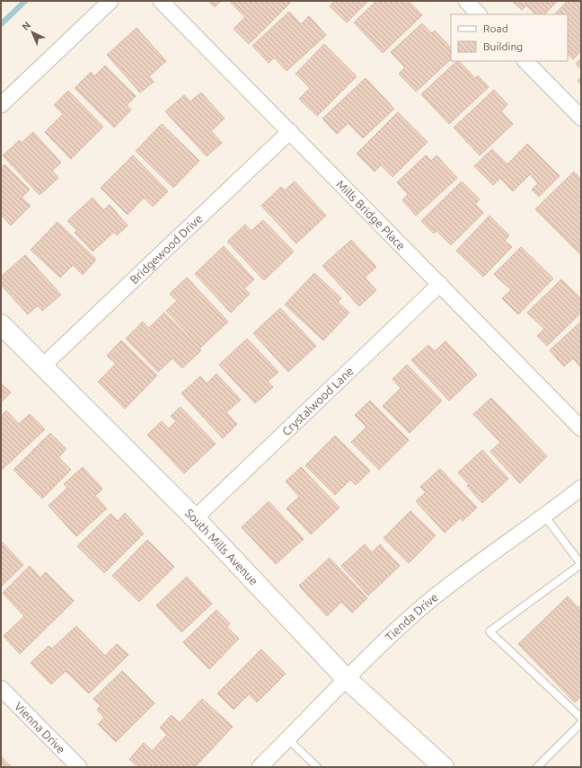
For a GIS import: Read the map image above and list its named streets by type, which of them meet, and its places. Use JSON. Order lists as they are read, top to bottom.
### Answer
{
  "streets": {
    "street": [
      "Mills Bridge Place",
      "Bridgewood Drive",
      "Crystalwood Lane",
      "South Mills Avenue",
      "Tienda Drive",
      "Vienna Drive"
    ]
  },
  "crossings": [
    ["Mills Bridge Place", "Bridgewood Drive"],
    ["Mills Bridge Place", "Crystalwood Lane"],
    ["Bridgewood Drive", "South Mills Avenue"],
    ["Crystalwood Lane", "South Mills Avenue"],
    ["South Mills Avenue", "Tienda Drive"]
  ],
  "legend": ["Road", "Building"],
  "north": "top left"
}
